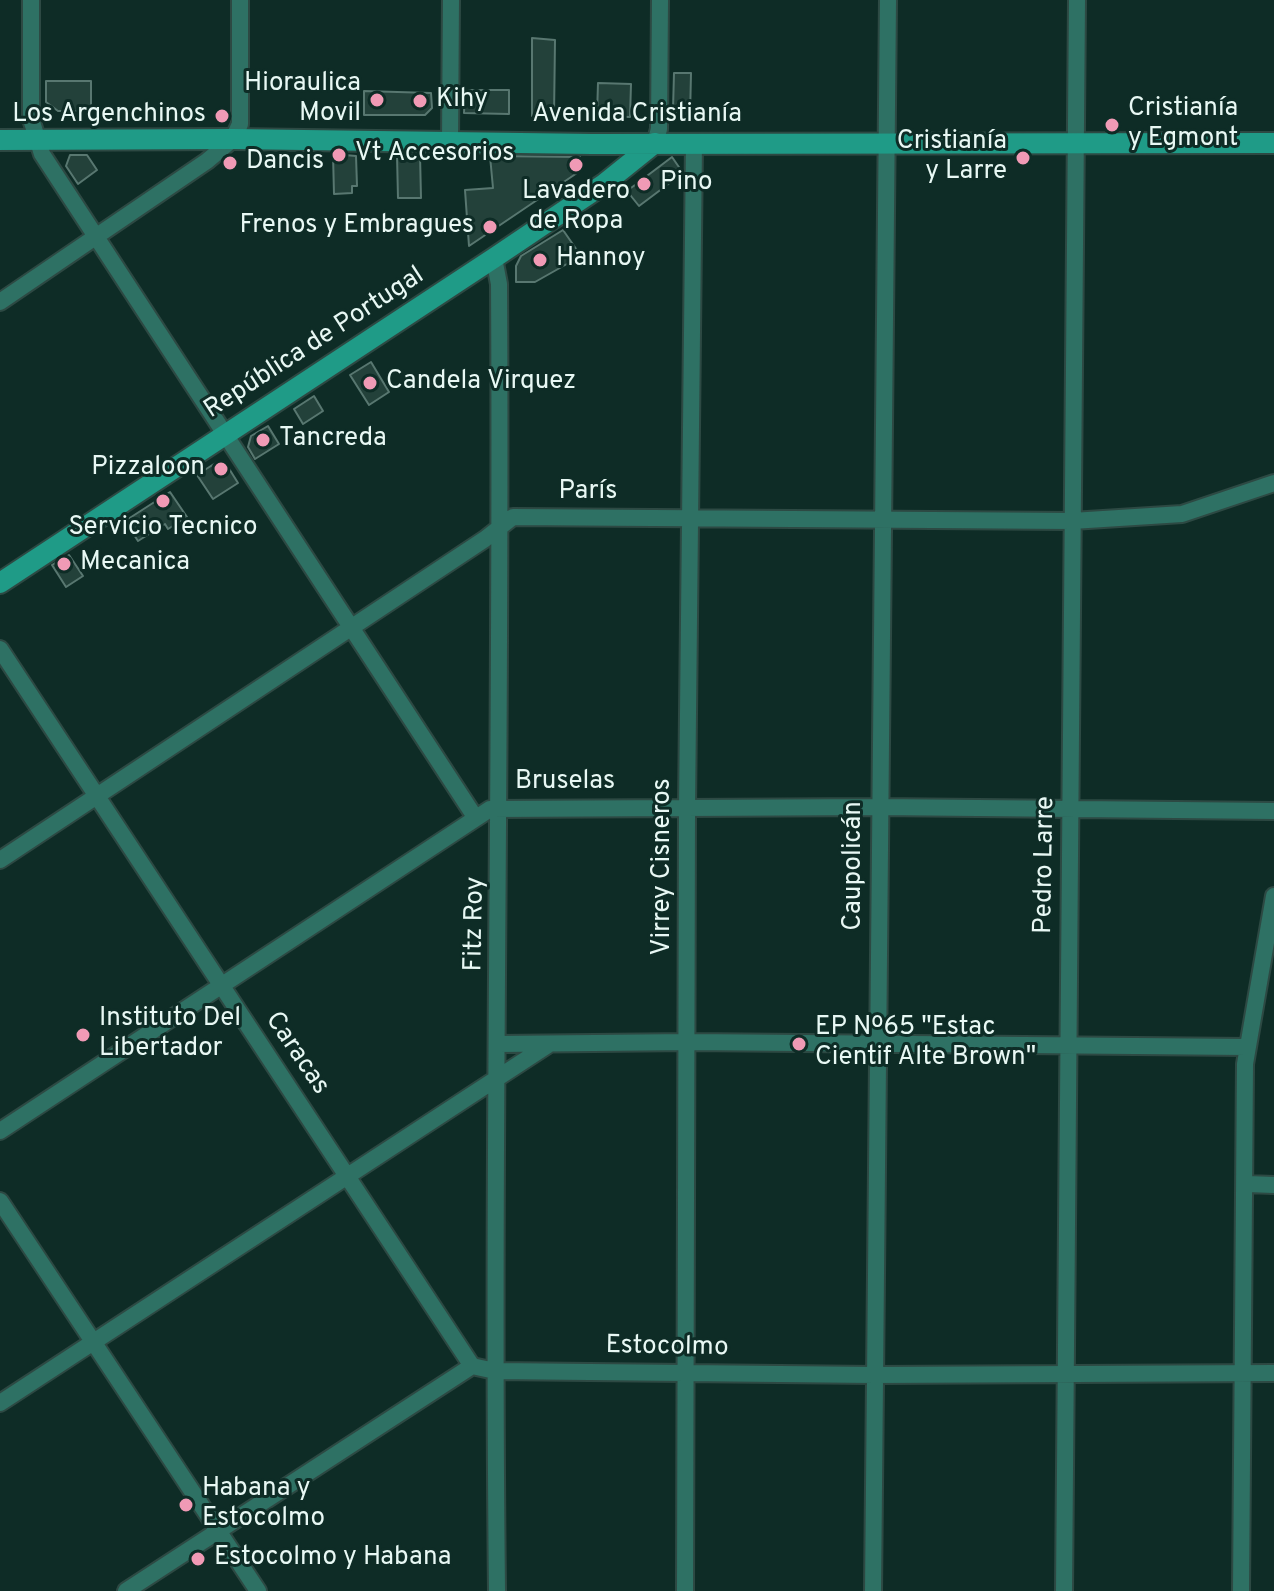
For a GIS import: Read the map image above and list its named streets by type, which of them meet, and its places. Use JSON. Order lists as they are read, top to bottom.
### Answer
{
  "streets": {
    "main road": ["Avenida Cristianía", "República de Portugal"],
    "street": [
      "París",
      "Bruselas",
      "Pedro Larre",
      "Caupolicán",
      "Virrey Cisneros",
      "Fitz Roy",
      "Caracas",
      "Estocolmo"
    ]
  },
  "crossings": [
    ["Avenida Cristianía", "República de Portugal"],
    ["Avenida Cristianía", "Pedro Larre"],
    ["Avenida Cristianía", "Caupolicán"],
    ["Avenida Cristianía", "Virrey Cisneros"],
    ["República de Portugal", "Fitz Roy"],
    ["París", "Pedro Larre"],
    ["París", "Caupolicán"],
    ["París", "Virrey Cisneros"],
    ["París", "Fitz Roy"],
    ["París", "Caracas"],
    ["Bruselas", "Pedro Larre"],
    ["Bruselas", "Caupolicán"],
    ["Bruselas", "Virrey Cisneros"],
    ["Bruselas", "Fitz Roy"],
    ["Bruselas", "Caracas"],
    ["Pedro Larre", "Estocolmo"],
    ["Caupolicán", "Estocolmo"],
    ["Virrey Cisneros", "Estocolmo"],
    ["Fitz Roy", "Estocolmo"],
    ["Caracas", "Estocolmo"]
  ],
  "places": [
    "Hioraulica Movil",
    "Kihy",
    "Los Argenchinos",
    "Cristianía y Egmont",
    "Vt Accesorios",
    "Cristianía y Larre",
    "Dancis",
    "Lavadero de Ropa",
    "Pino",
    "Frenos y Embragues",
    "Hannoy",
    "Candela Virquez",
    "Tancreda",
    "Pizzaloon",
    "Servicio Tecnico",
    "Mecanica",
    "Instituto Del Libertador",
    "EP Nº65 \"Estac Cientif Alte Brown\"",
    "Habana y Estocolmo",
    "Estocolmo y Habana"
  ]
}
